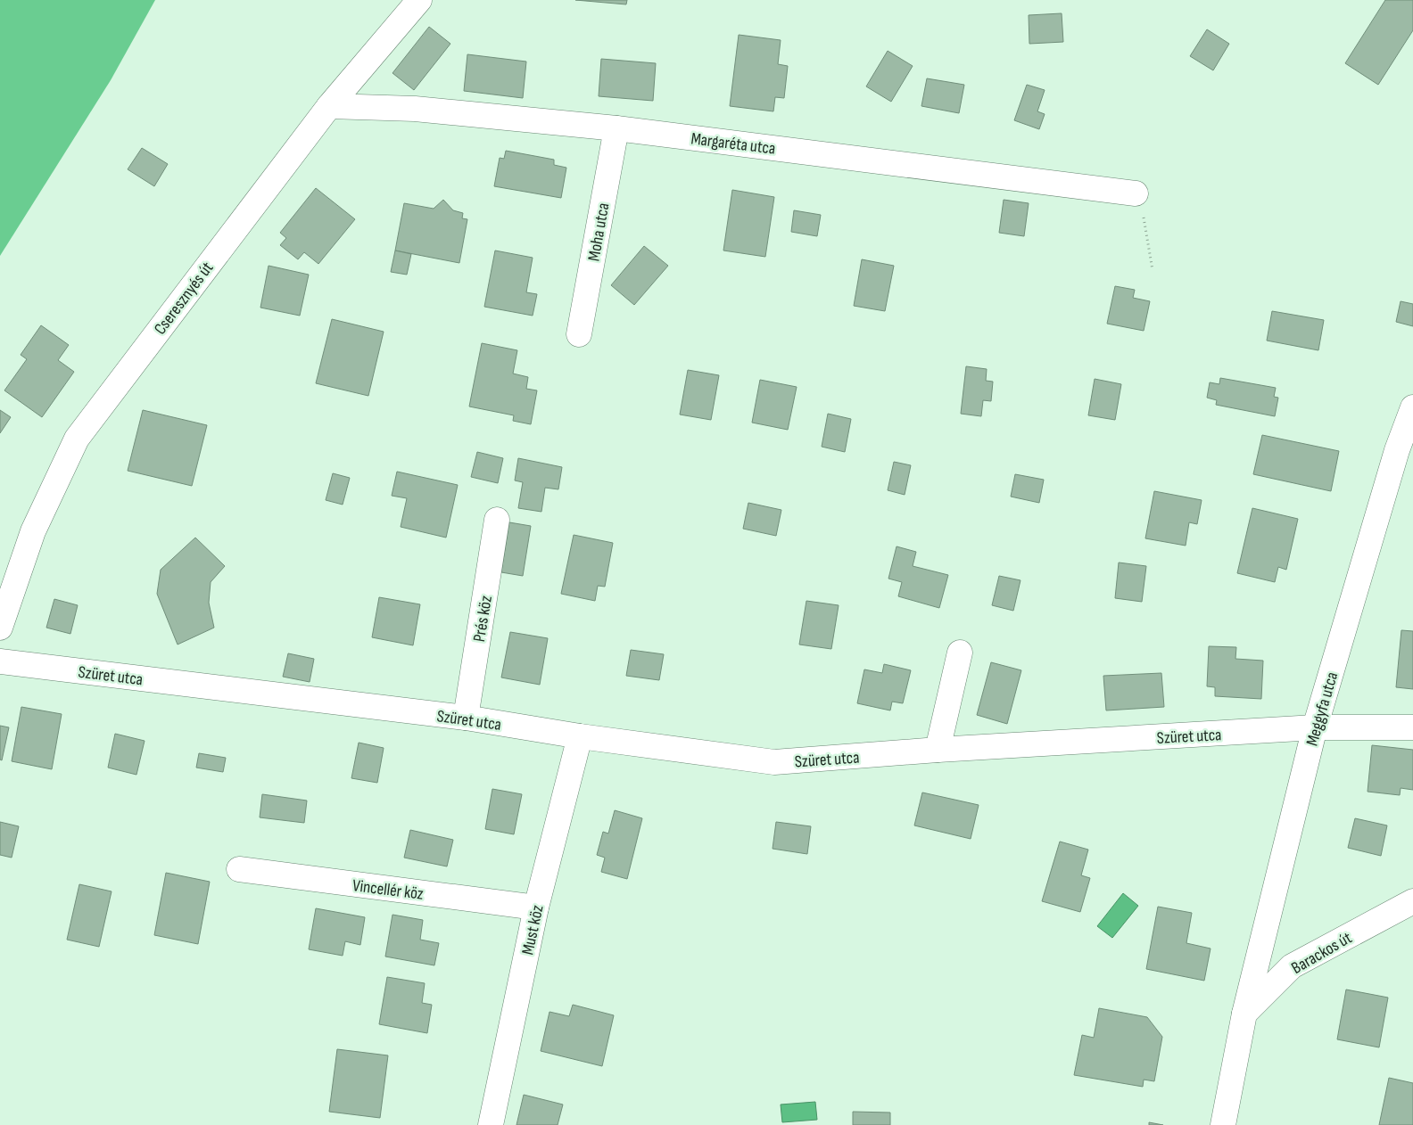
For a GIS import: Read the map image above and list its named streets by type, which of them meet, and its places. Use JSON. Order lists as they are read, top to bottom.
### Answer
{
  "streets": {
    "street": [
      "Margaréta utca",
      "Moha utca",
      "Cseresznyés út",
      "Prés köz",
      "Szüret utca",
      "Meggyfa utca",
      "Vincellér köz",
      "Must köz",
      "Barackos út"
    ]
  },
  "crossings": [
    ["Margaréta utca", "Moha utca"],
    ["Margaréta utca", "Cseresznyés út"],
    ["Prés köz", "Szüret utca"],
    ["Szüret utca", "Meggyfa utca"],
    ["Szüret utca", "Must köz"],
    ["Meggyfa utca", "Barackos út"],
    ["Vincellér köz", "Must köz"]
  ]
}
